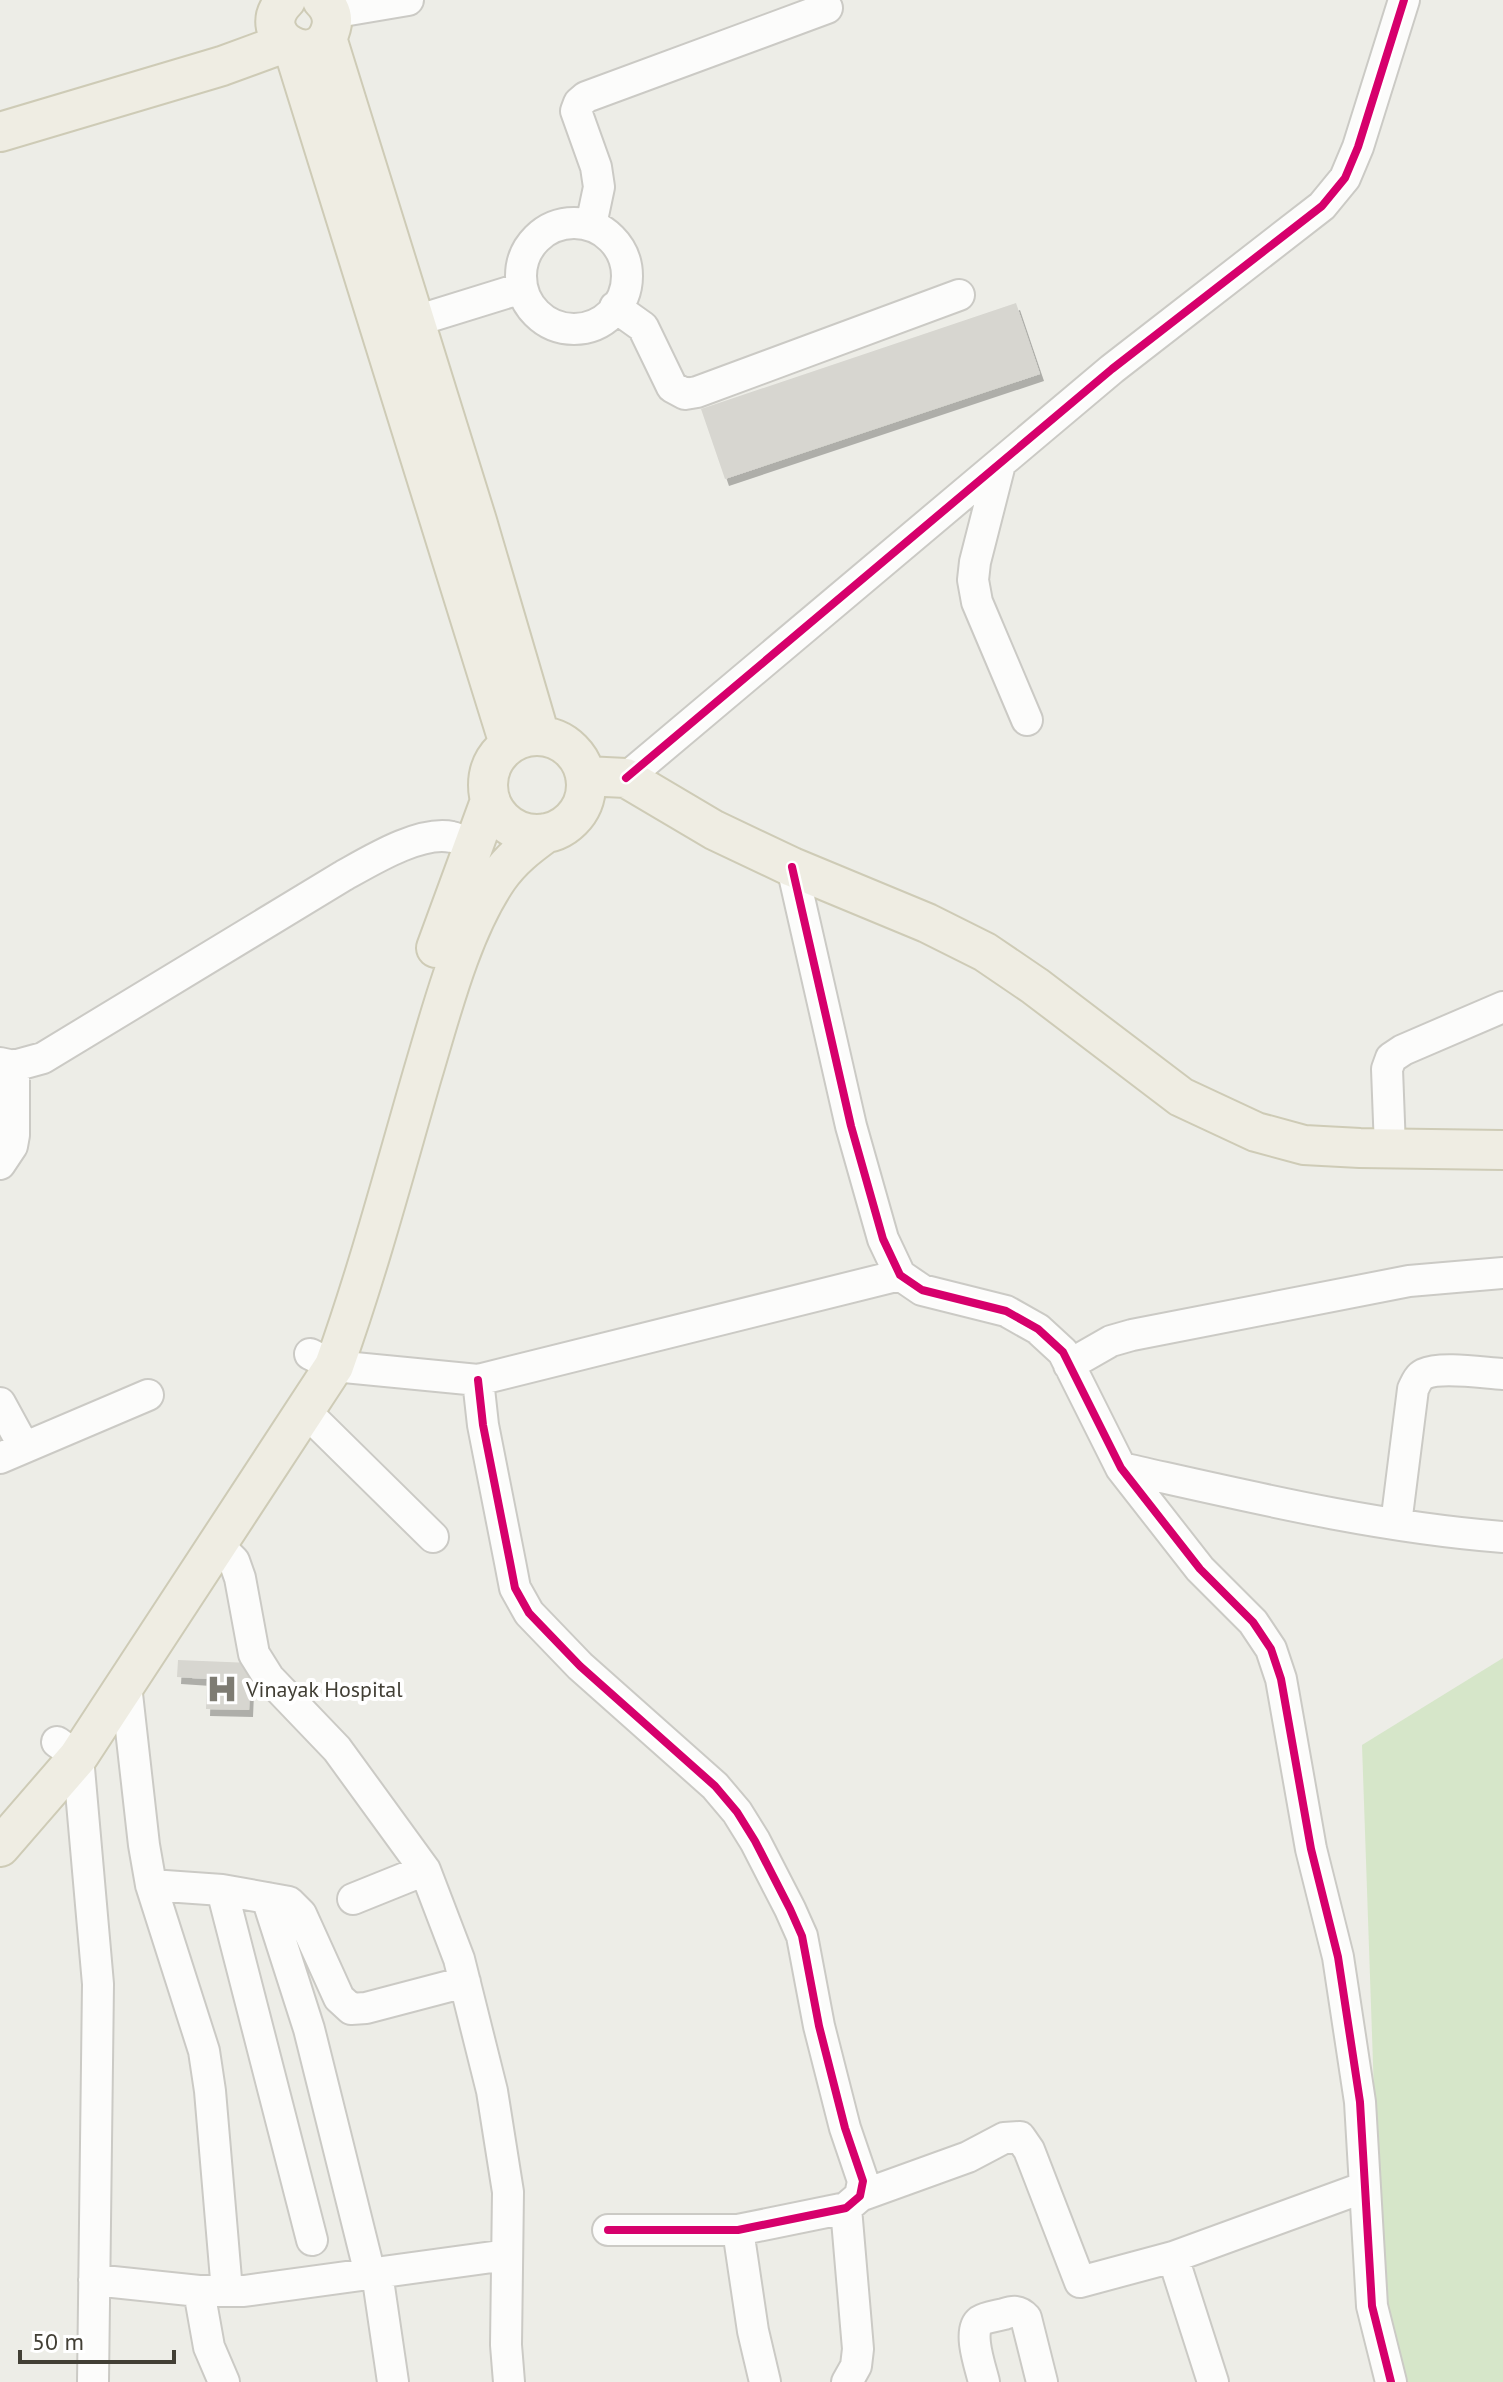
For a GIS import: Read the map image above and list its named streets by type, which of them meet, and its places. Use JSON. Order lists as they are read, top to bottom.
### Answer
{
  "places": {
    "hospital": ["Vinayak Hospital"]
  },
  "scale_bar": "50 m"
}
